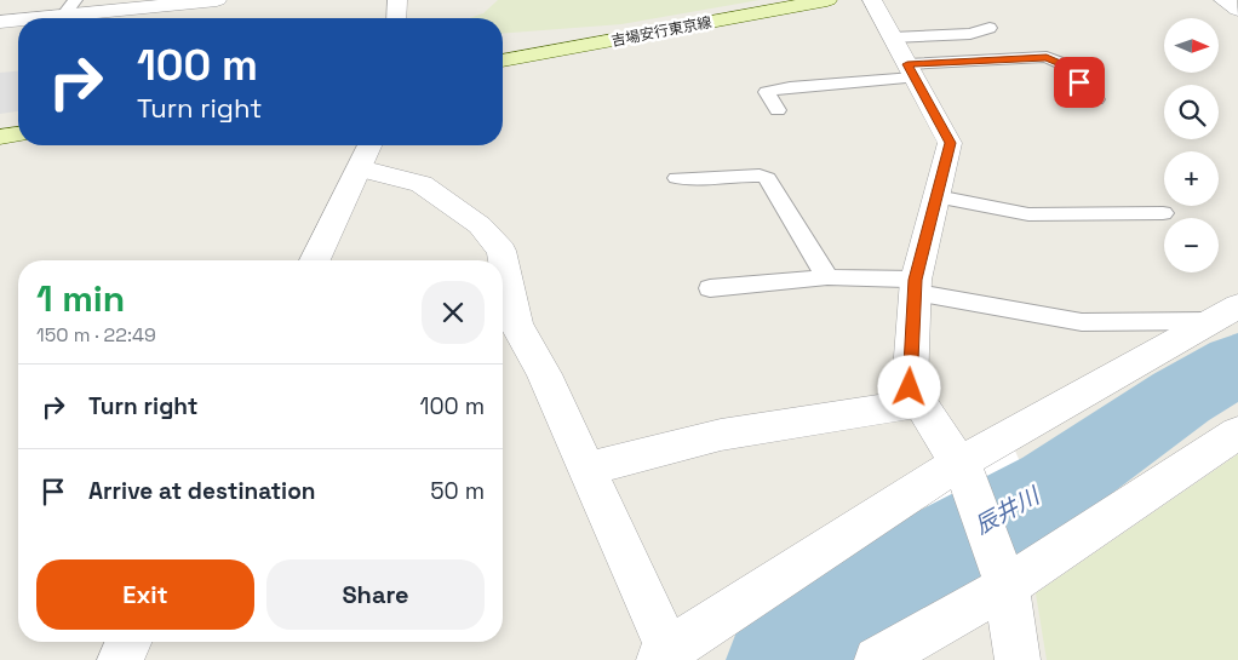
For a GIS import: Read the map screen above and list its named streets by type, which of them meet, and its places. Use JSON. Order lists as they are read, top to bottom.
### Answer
{
  "streets": {
    "main road": ["吉場安行東京線"]
  },
  "water": ["辰井川"],
  "north": "right",
  "page": {
    "map_buttons": ["+", "−"],
    "turn": ["100 m", "Turn right"],
    "heading": ["1 min", "150 m · 22:49"],
    "list": [
      {
        "name": "Turn right",
        "value": "100 m"
      },
      {
        "name": "Arrive at destination",
        "value": "50 m"
      }
    ],
    "buttons": ["Exit", "Share"]
  }
}
